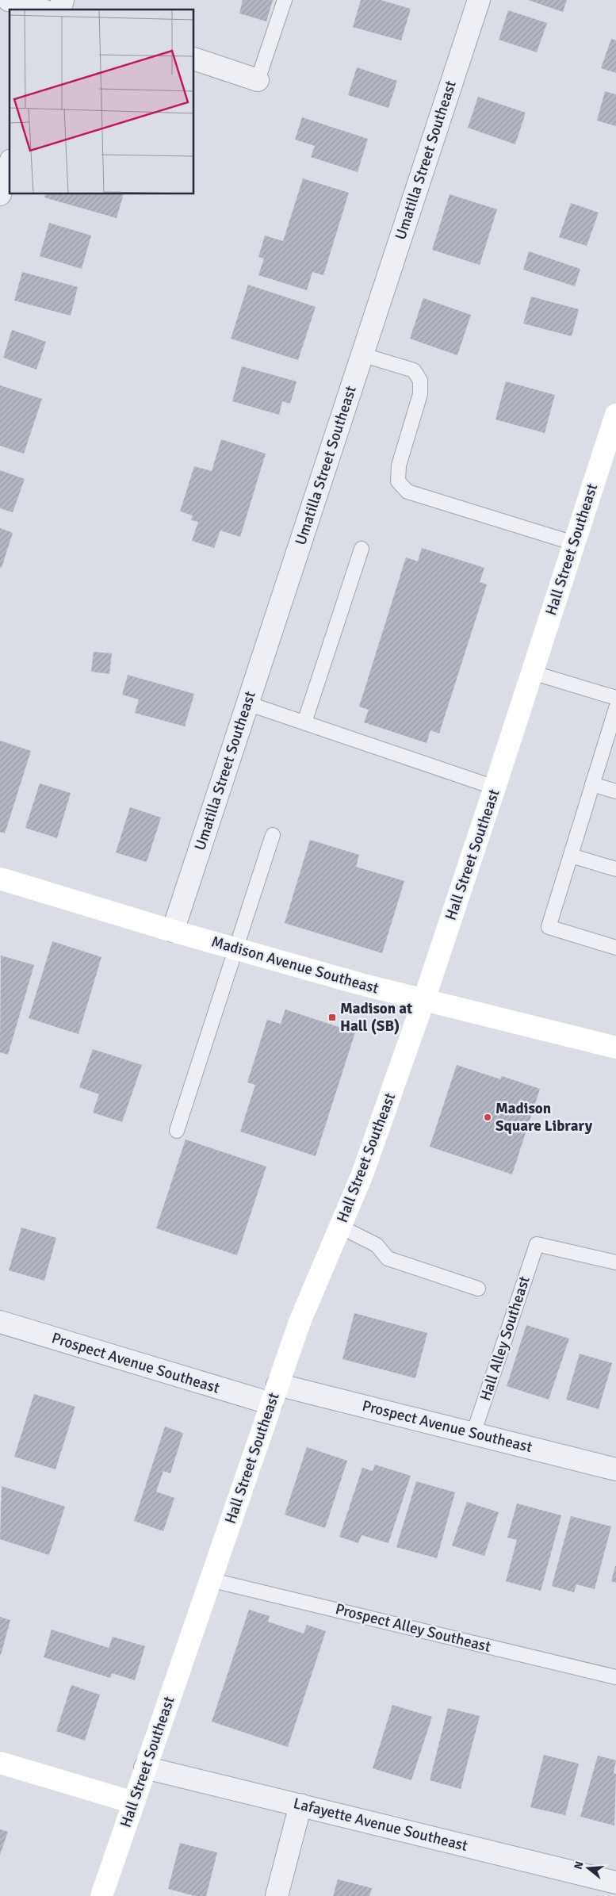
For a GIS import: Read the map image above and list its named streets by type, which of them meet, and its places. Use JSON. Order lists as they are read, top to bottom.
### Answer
{
  "streets": {
    "main road": ["Hall Street Southeast", "Madison Avenue Southeast"],
    "street": ["Umatilla Street Southeast", "Prospect Avenue Southeast", "Lafayette Avenue Southeast"],
    "lane": ["Hall Alley Southeast", "Prospect Alley Southeast"]
  },
  "crossings": [
    ["Umatilla Street Southeast", "Madison Avenue Southeast"],
    ["Hall Street Southeast", "Madison Avenue Southeast"],
    ["Hall Street Southeast", "Prospect Avenue Southeast"],
    ["Hall Street Southeast", "Prospect Alley Southeast"],
    ["Hall Street Southeast", "Lafayette Avenue Southeast"],
    ["Hall Alley Southeast", "Prospect Avenue Southeast"]
  ],
  "places": {
    "transit": ["Madison at Hall (SB)"],
    "other": ["Madison Square Library"]
  },
  "north": "left"
}
